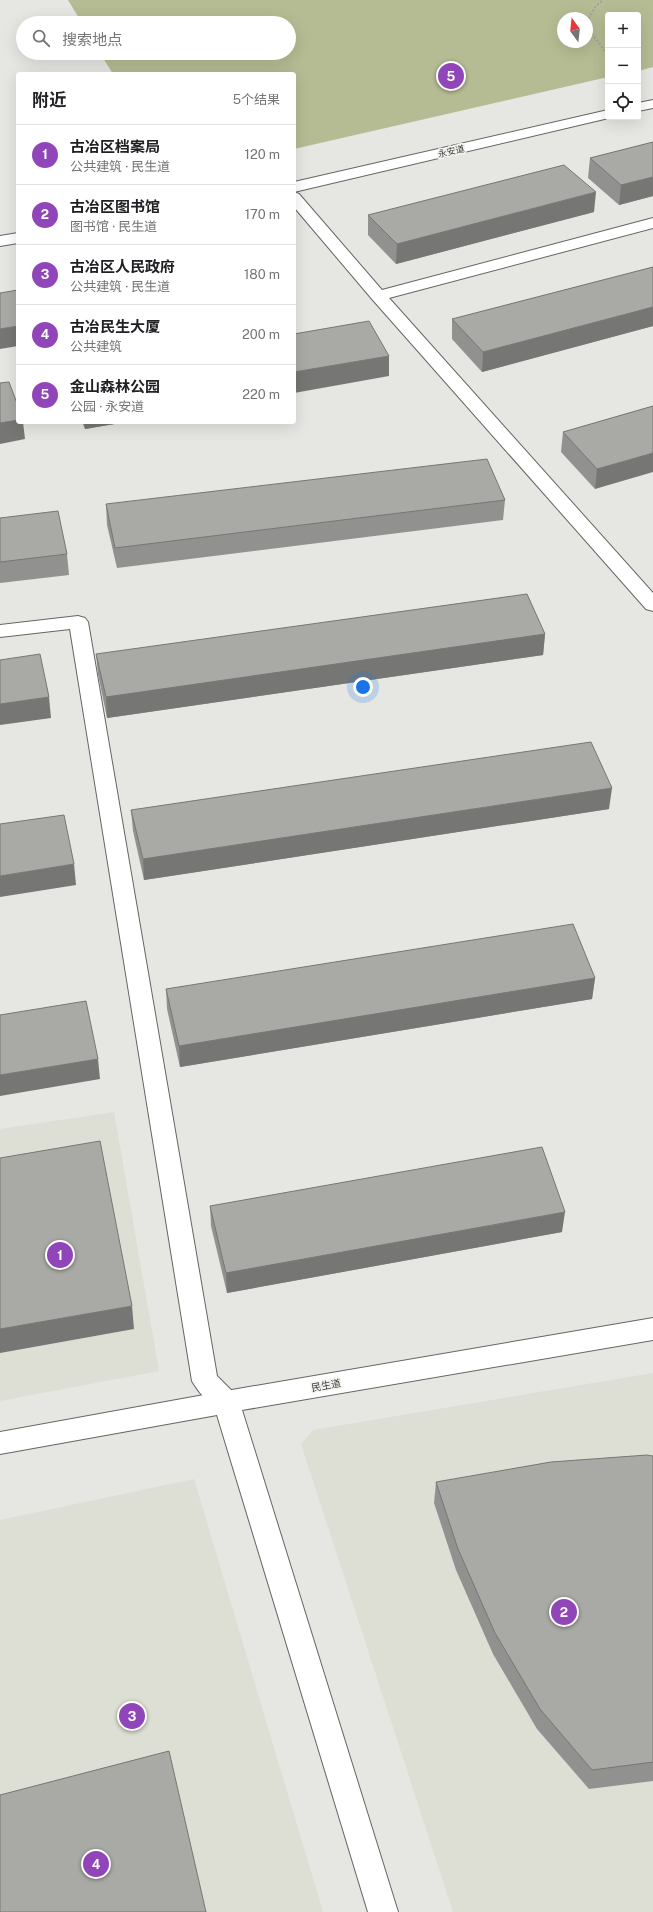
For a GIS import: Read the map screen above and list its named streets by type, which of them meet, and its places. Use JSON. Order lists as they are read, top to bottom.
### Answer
{
  "streets": {
    "street": ["永安道", "民生道"]
  },
  "north": "top",
  "page": {
    "map_buttons": ["+", "−"],
    "search": "搜索地点",
    "pins": [
      "5",
      "1",
      "2",
      "3",
      "4"
    ],
    "heading": ["附近", "5个结果"],
    "list": [
      {
        "mark": "1",
        "name": "古冶区档案局",
        "note": "公共建筑 · 民生道",
        "value": "120 m"
      },
      {
        "mark": "2",
        "name": "古冶区图书馆",
        "note": "图书馆 · 民生道",
        "value": "170 m"
      },
      {
        "mark": "3",
        "name": "古冶区人民政府",
        "note": "公共建筑 · 民生道",
        "value": "180 m"
      },
      {
        "mark": "4",
        "name": "古冶民生大厦",
        "note": "公共建筑",
        "value": "200 m"
      },
      {
        "mark": "5",
        "name": "金山森林公园",
        "note": "公园 · 永安道",
        "value": "220 m"
      }
    ]
  }
}
